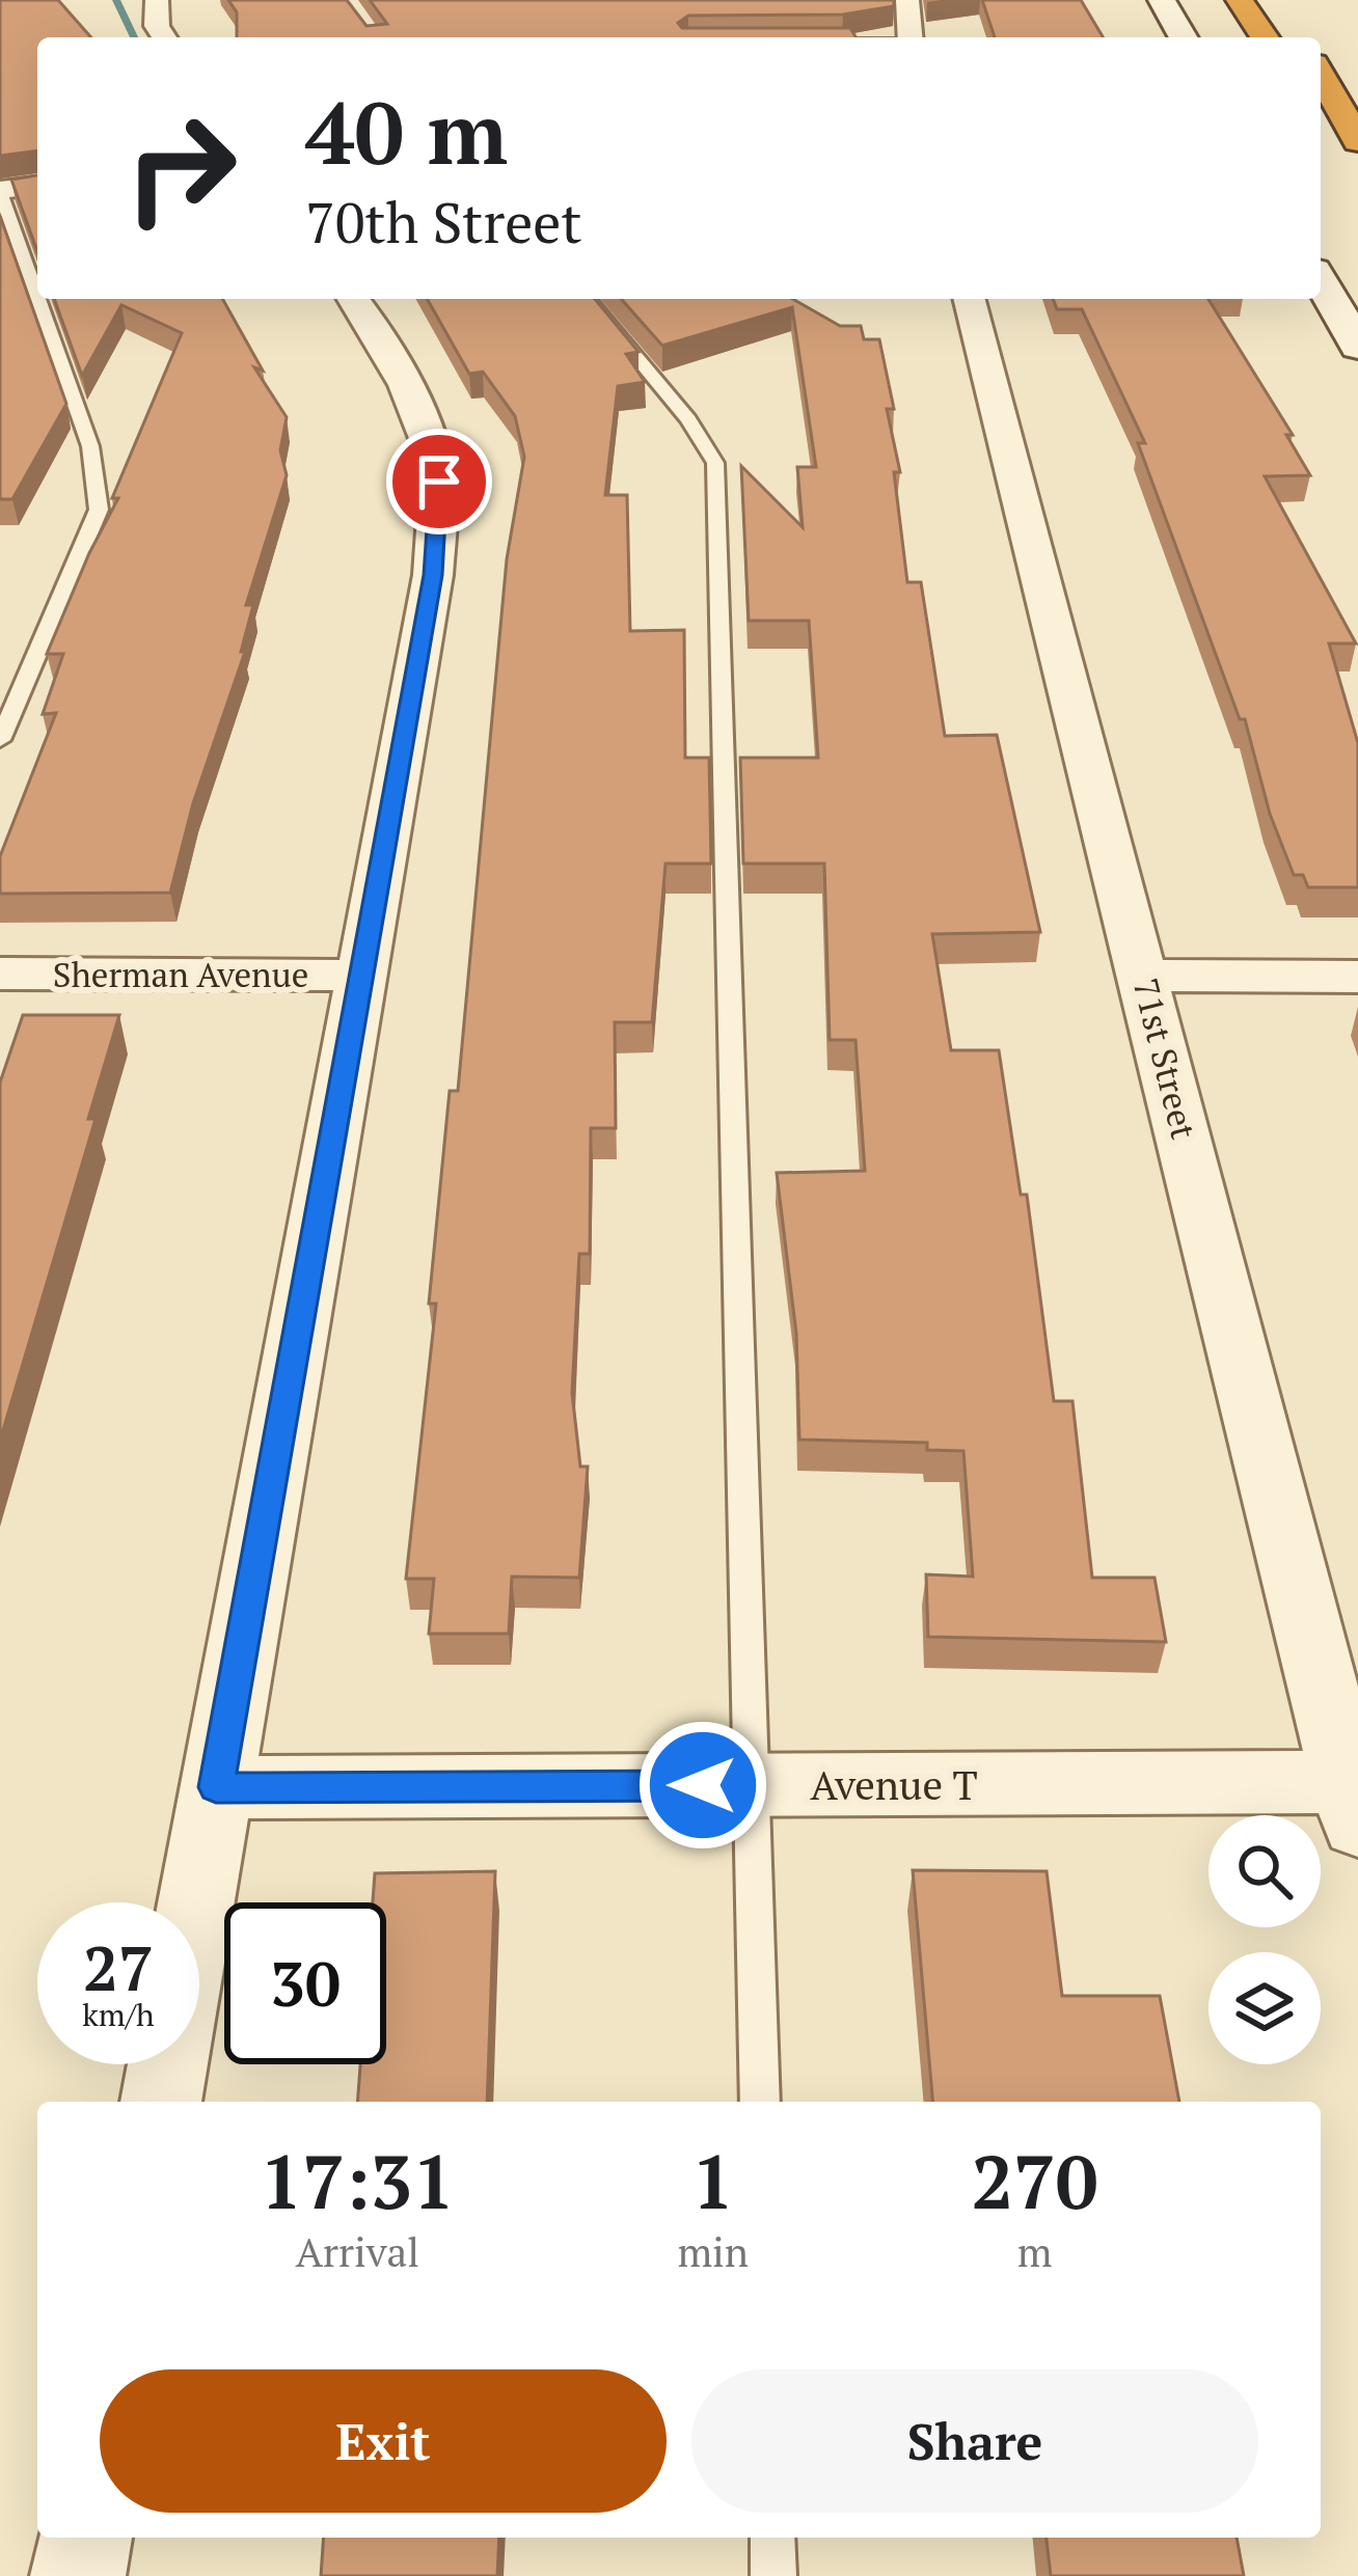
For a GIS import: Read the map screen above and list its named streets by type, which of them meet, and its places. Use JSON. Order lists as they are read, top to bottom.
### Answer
{
  "streets": {
    "street": ["Sherman Avenue", "71st Street", "Avenue T"]
  },
  "crossings": [
    ["71st Street", "Avenue T"]
  ],
  "page": {
    "turn": ["40 m", "70th Street"],
    "speed": "27 km/h",
    "limit": "30",
    "eta": [
      "17:31",
      "Arrival",
      "1",
      "min",
      "270",
      "m"
    ],
    "buttons": ["Exit", "Share"]
  }
}
